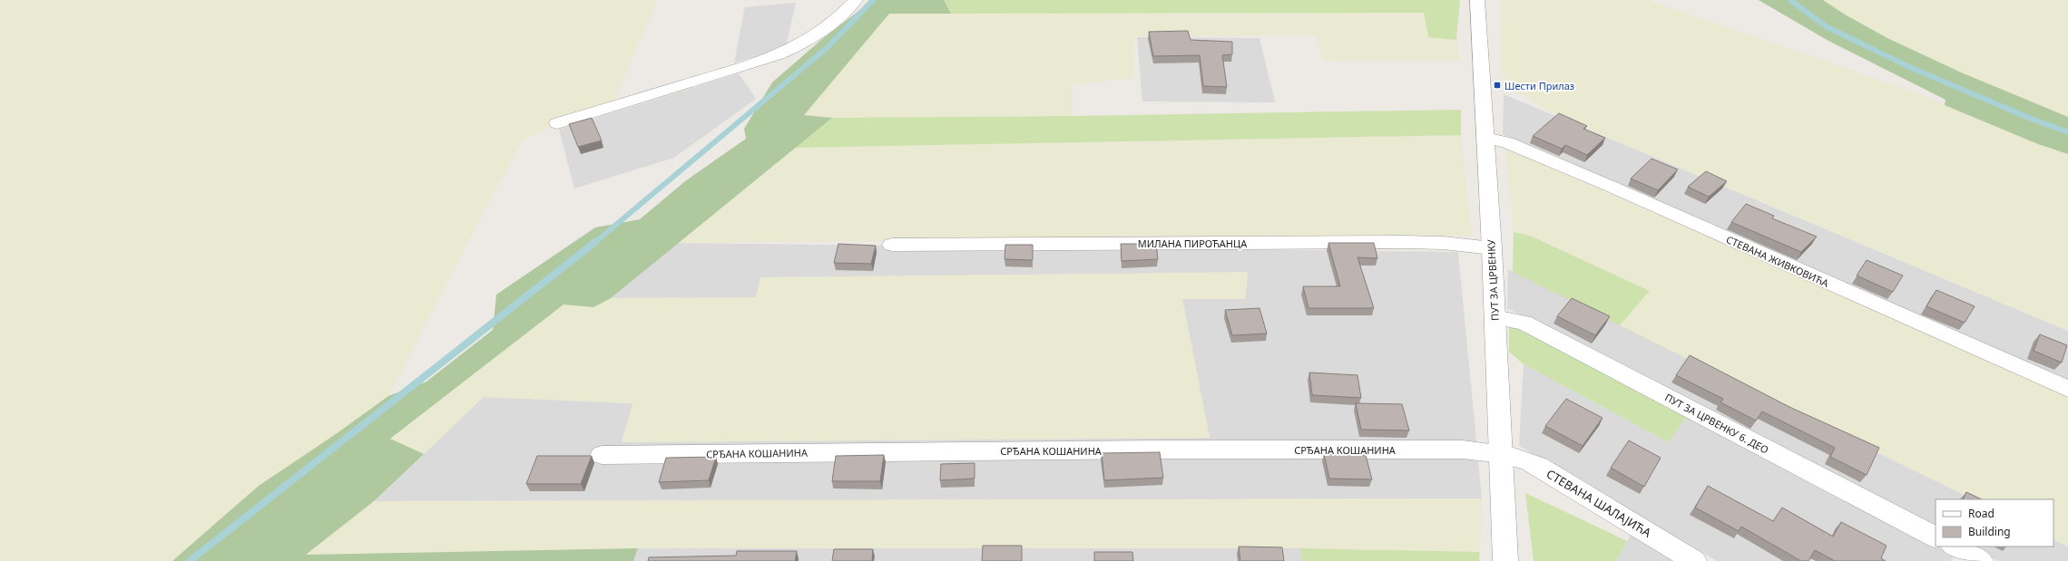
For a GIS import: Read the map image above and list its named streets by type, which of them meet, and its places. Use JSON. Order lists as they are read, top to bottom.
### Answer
{
  "streets": {
    "street": [
      "МИЛАНА ПИРОЋАНЦА",
      "СТЕВАНА ЖИВКОВИЋА",
      "ПУТ ЗА ЦРВЕНКУ",
      "ПУТ ЗА ЦРВЕНКУ 6. ДЕО",
      "СРЂАНА КОШАНИНА",
      "СТЕВАНА ШАЛАЈИЋА"
    ]
  },
  "crossings": [
    ["МИЛАНА ПИРОЋАНЦА", "ПУТ ЗА ЦРВЕНКУ"],
    ["СТЕВАНА ЖИВКОВИЋА", "ПУТ ЗА ЦРВЕНКУ"],
    ["ПУТ ЗА ЦРВЕНКУ", "ПУТ ЗА ЦРВЕНКУ 6. ДЕО"],
    ["ПУТ ЗА ЦРВЕНКУ", "СРЂАНА КОШАНИНА"],
    ["ПУТ ЗА ЦРВЕНКУ", "СТЕВАНА ШАЛАЈИЋА"],
    ["СРЂАНА КОШАНИНА", "СТЕВАНА ШАЛАЈИЋА"]
  ],
  "places": {
    "transit": ["Шести Прилаз"]
  },
  "legend": ["Road", "Building"]
}
